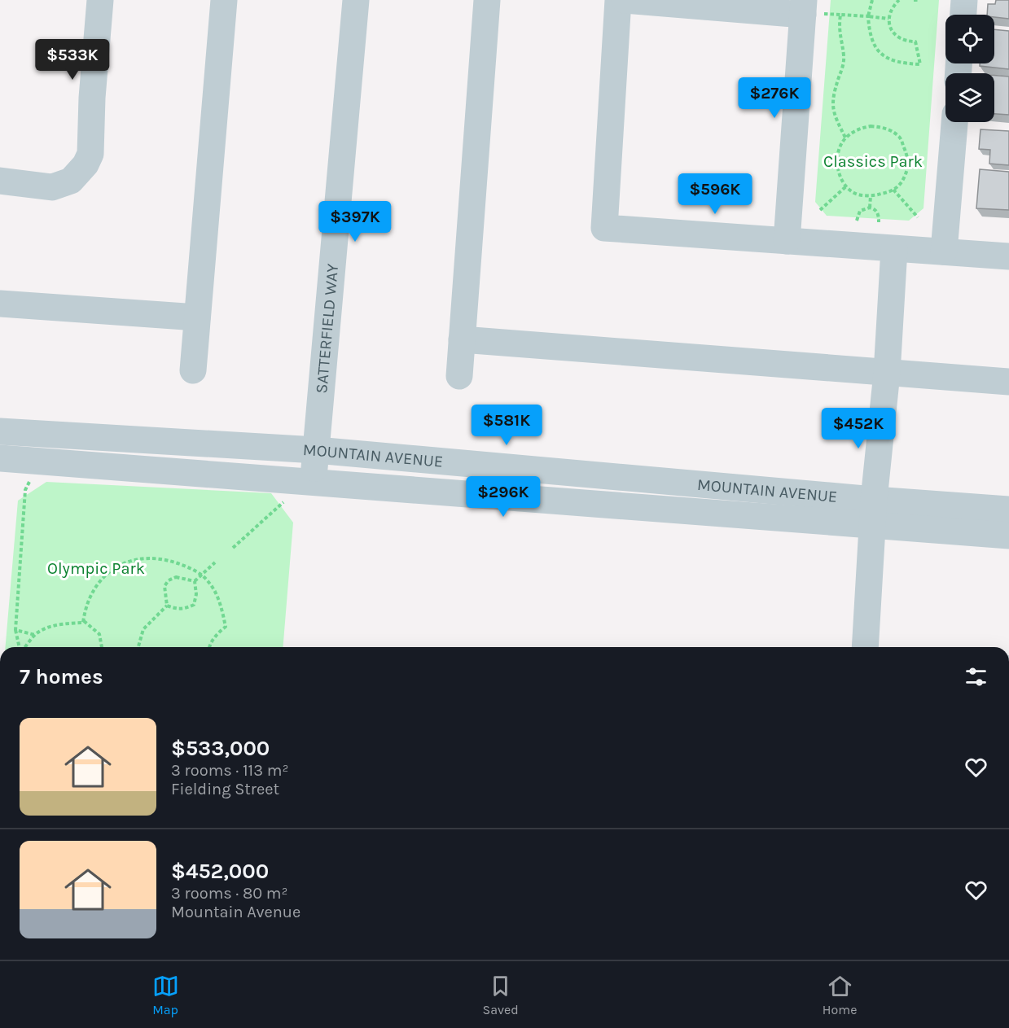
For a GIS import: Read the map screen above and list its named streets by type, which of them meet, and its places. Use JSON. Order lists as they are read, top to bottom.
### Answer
{
  "streets": {
    "street": ["SATTERFIELD WAY", "MOUNTAIN AVENUE"]
  },
  "crossings": [
    ["SATTERFIELD WAY", "MOUNTAIN AVENUE"]
  ],
  "parks": ["Classics Park", "Olympic Park"],
  "page": {
    "price": [
      "$533K",
      "$276K",
      "$596K",
      "$397K",
      "$581K",
      "$452K",
      "$296K"
    ],
    "heading": "7 homes",
    "list": [
      {
        "name": "$533,000",
        "note": "3 rooms · 113 m² · Fielding Street"
      },
      {
        "name": "$452,000",
        "note": "3 rooms · 80 m² · Mountain Avenue"
      }
    ],
    "tabs": ["Map", "Saved", "Home"]
  }
}
